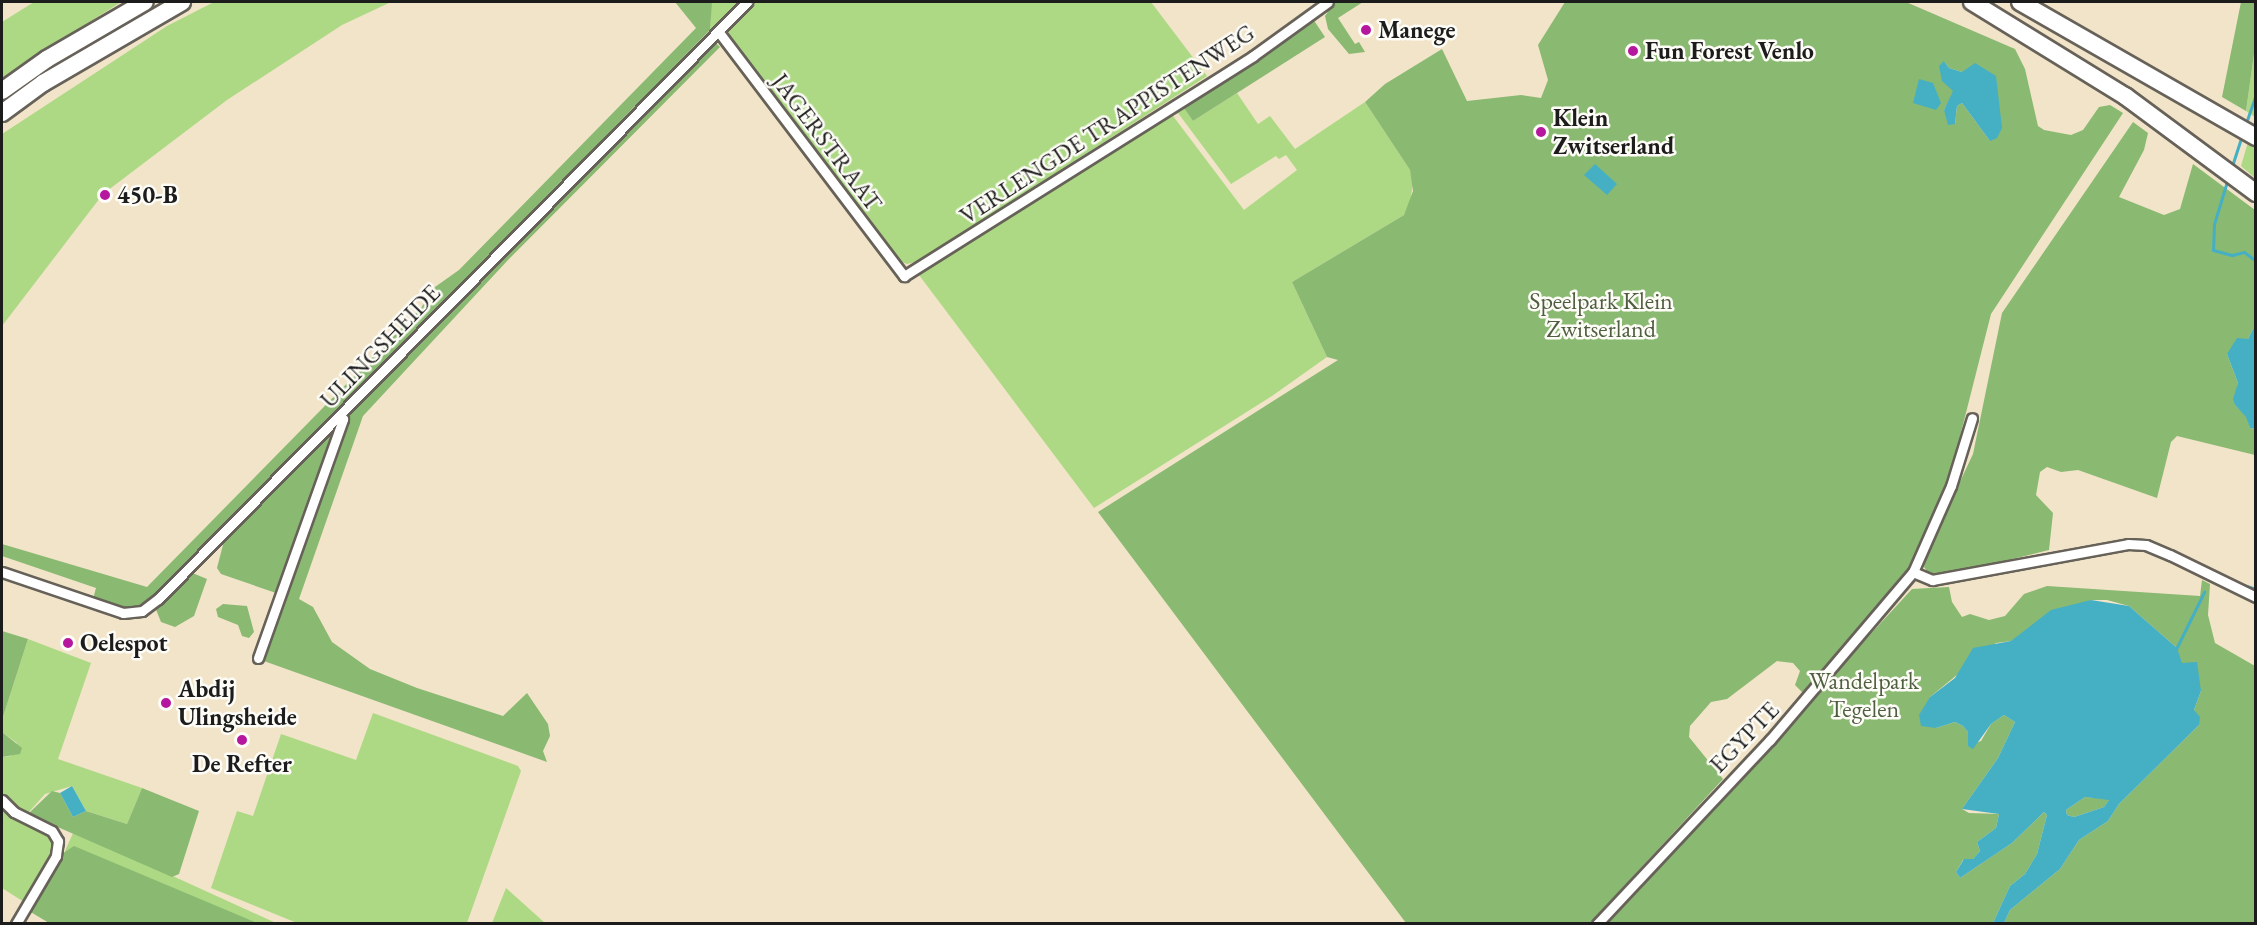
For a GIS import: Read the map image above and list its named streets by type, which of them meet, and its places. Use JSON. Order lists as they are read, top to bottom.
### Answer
{
  "streets": {
    "street": [
      "VERLENGDE TRAPPISTENWEG",
      "JAGERSTRAAT",
      "ULINGSHEIDE",
      "EGYPTE"
    ]
  },
  "crossings": [
    ["VERLENGDE TRAPPISTENWEG", "JAGERSTRAAT"],
    ["JAGERSTRAAT", "ULINGSHEIDE"]
  ],
  "parks": ["Speelpark Klein Zwitserland", "Wandelpark Tegelen"],
  "places": [
    "Manege",
    "Fun Forest Venlo",
    "Klein Zwitserland",
    "450-B",
    "Oelespot",
    "Abdij Ulingsheide",
    "De Refter"
  ]
}
